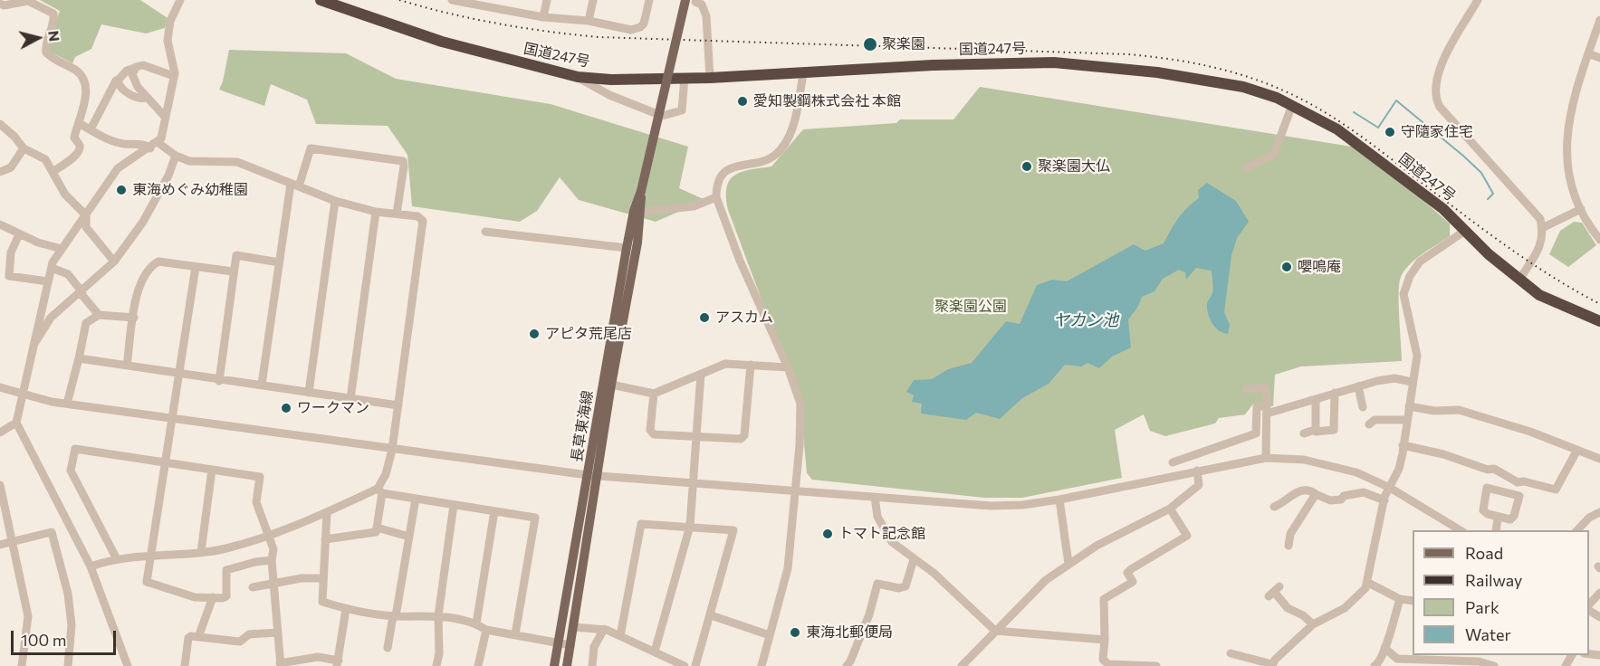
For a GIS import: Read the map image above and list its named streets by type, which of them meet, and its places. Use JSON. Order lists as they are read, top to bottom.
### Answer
{
  "streets": {
    "highway": ["国道247号"],
    "main road": ["長草東海線"]
  },
  "water": ["ヤカン池"],
  "parks": ["聚楽園公園"],
  "places": [
    "聚楽園",
    "愛知製鋼株式会社 本館",
    "守隨家住宅",
    "聚楽園大仏",
    "東海めぐみ幼稚園",
    "嚶鳴庵",
    "アスカム",
    "アピタ荒尾店",
    "ワークマン",
    "トマト記念館",
    "東海北郵便局"
  ],
  "legend": [
    "Road",
    "Railway",
    "Park",
    "Water"
  ],
  "scale_bar": "100 m",
  "north": "right"
}
